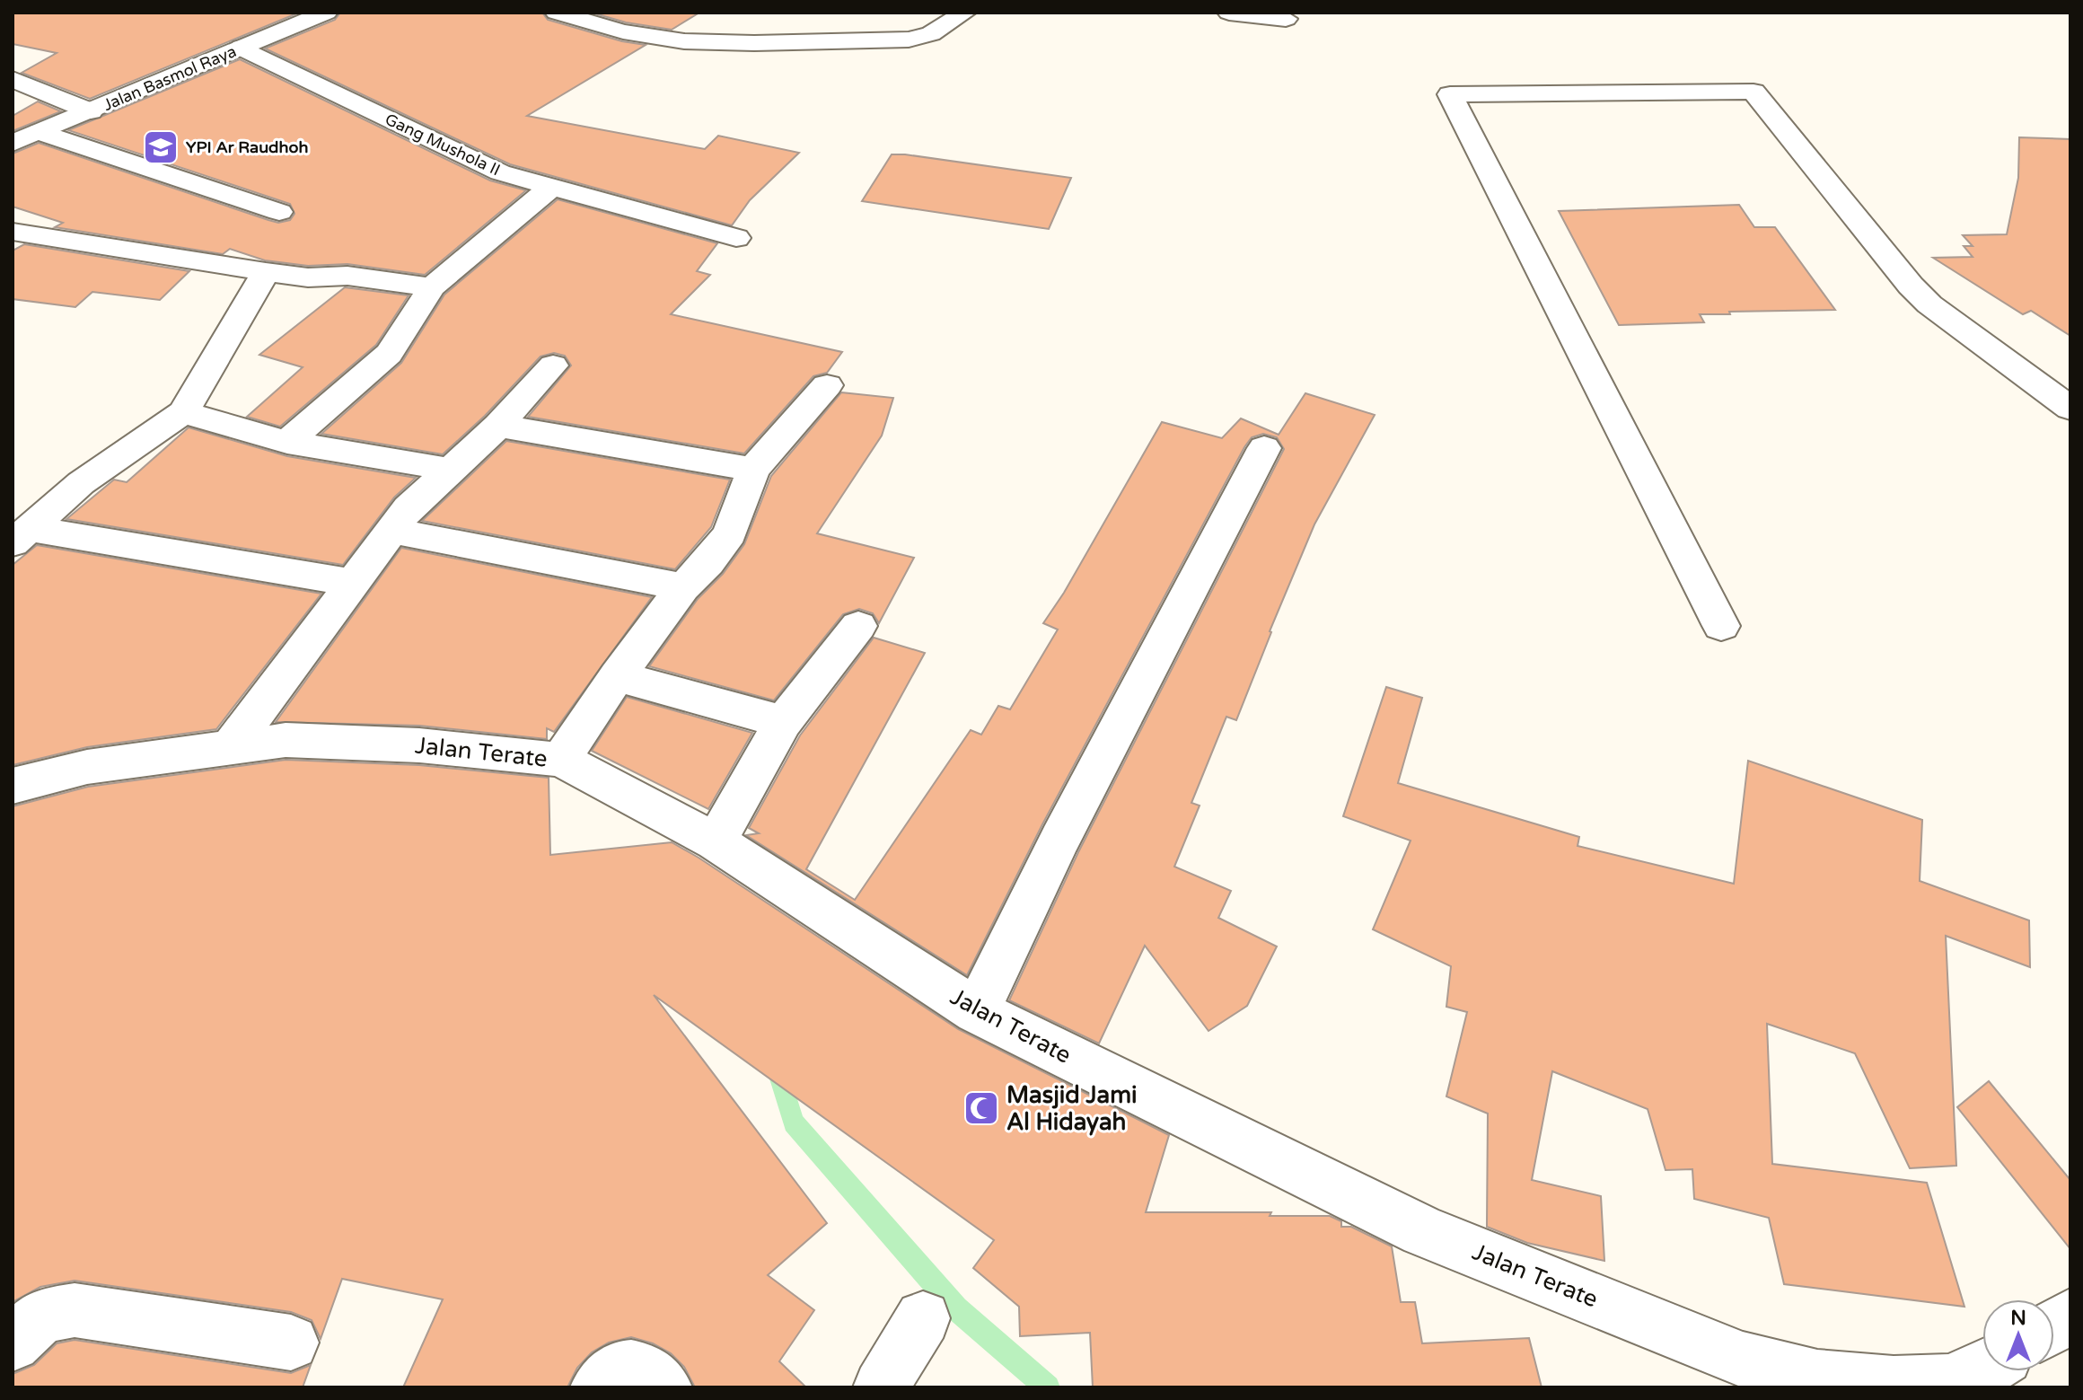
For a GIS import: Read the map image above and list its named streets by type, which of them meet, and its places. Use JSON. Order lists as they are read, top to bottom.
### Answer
{
  "streets": {
    "street": ["Jalan Basmol Raya", "Gang Mushola II", "Jalan Terate"]
  },
  "crossings": [
    ["Jalan Basmol Raya", "Gang Mushola II"]
  ],
  "places": {
    "school or university": ["YPI Ar Raudhoh"],
    "mosque": ["Masjid Jami Al Hidayah"]
  },
  "north": "top"
}
